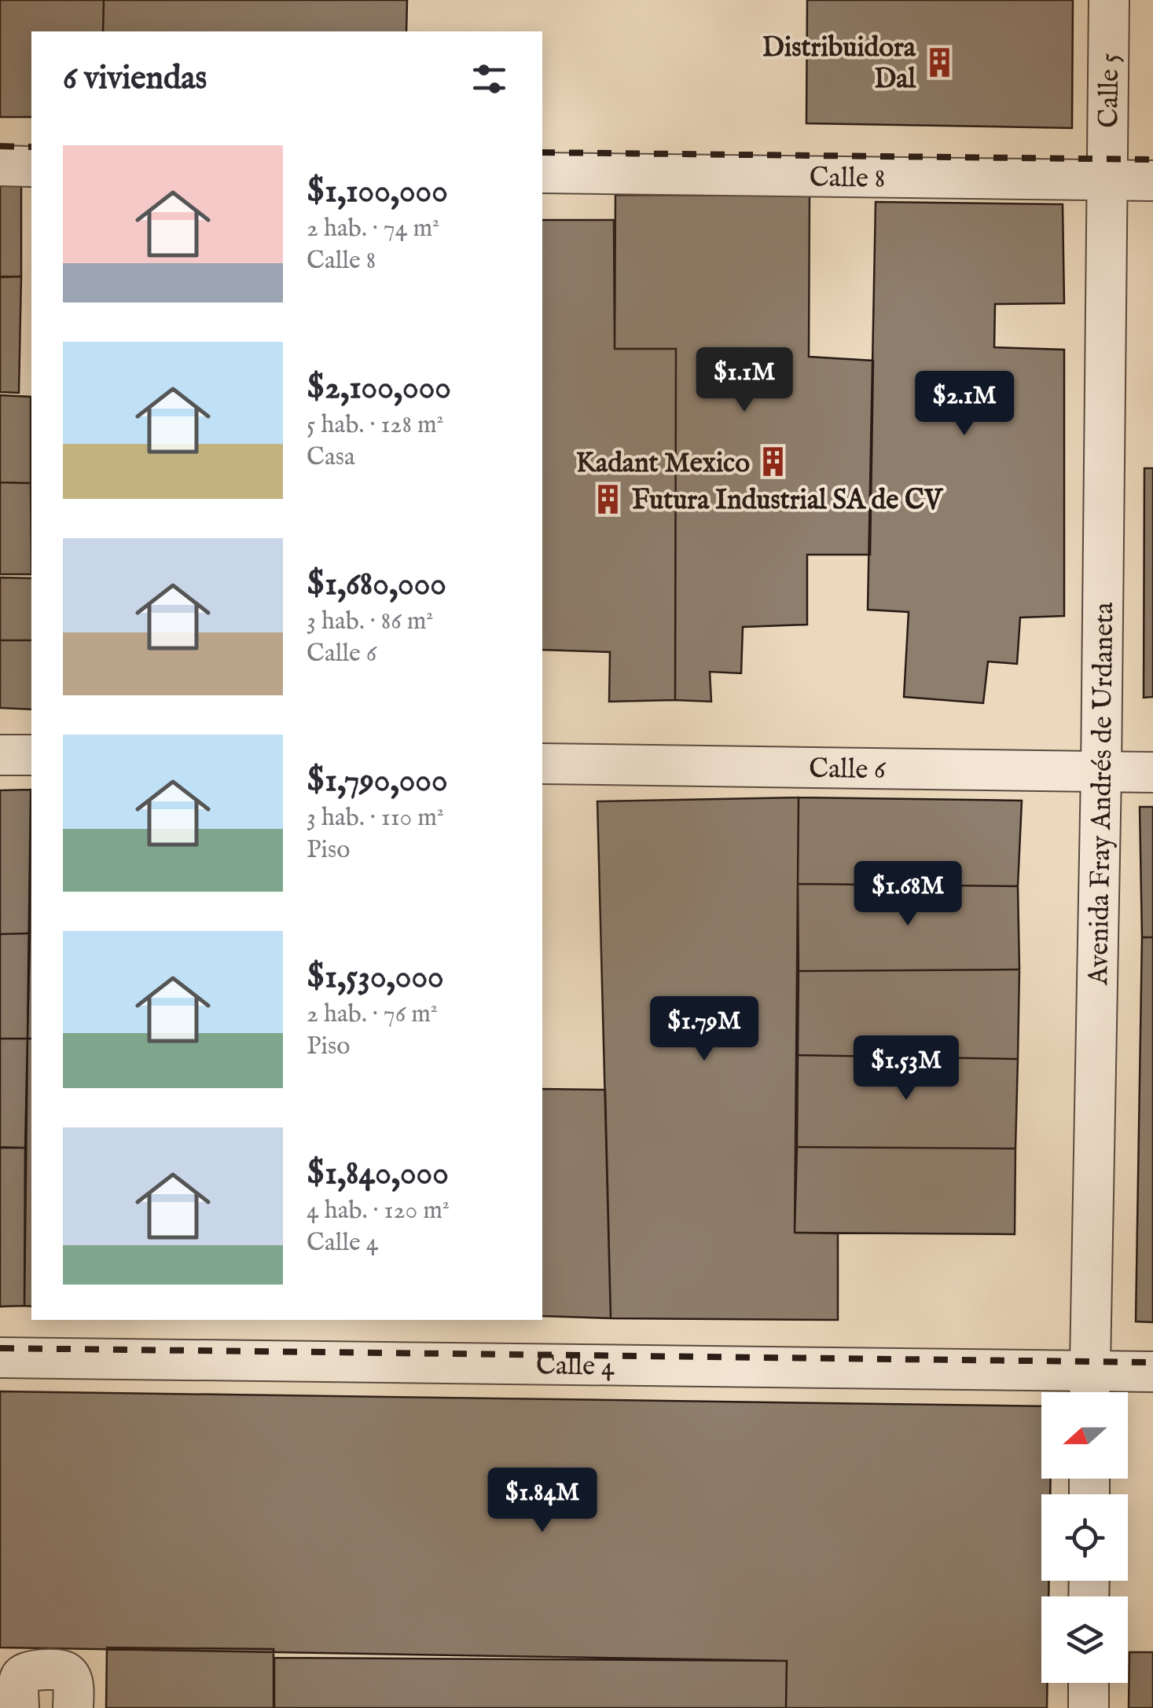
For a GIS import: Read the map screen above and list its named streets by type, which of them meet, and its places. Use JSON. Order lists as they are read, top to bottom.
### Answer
{
  "streets": {
    "street": [
      "Calle 5",
      "Calle 8",
      "Calle 6",
      "Avenida Fray Andrés de Urdaneta",
      "Calle 4"
    ]
  },
  "crossings": [
    ["Calle 5", "Calle 8"],
    ["Calle 5", "Avenida Fray Andrés de Urdaneta"],
    ["Calle 8", "Avenida Fray Andrés de Urdaneta"],
    ["Calle 6", "Avenida Fray Andrés de Urdaneta"],
    ["Avenida Fray Andrés de Urdaneta", "Calle 4"]
  ],
  "places": {
    "building": ["Distribuidora Dal", "Kadant Mexico", "Futura Industrial SA de CV"]
  },
  "north": "left",
  "page": {
    "heading": "6 viviendas",
    "list": [
      {
        "name": "$1,100,000",
        "note": "2 hab. · 74 m² · Calle 8"
      },
      {
        "name": "$2,100,000",
        "note": "5 hab. · 128 m² · Casa"
      },
      {
        "name": "$1,680,000",
        "note": "3 hab. · 86 m² · Calle 6"
      },
      {
        "name": "$1,790,000",
        "note": "3 hab. · 110 m² · Piso"
      },
      {
        "name": "$1,530,000",
        "note": "2 hab. · 76 m² · Piso"
      },
      {
        "name": "$1,840,000",
        "note": "4 hab. · 120 m² · Calle 4"
      }
    ],
    "price": [
      "$1.1M",
      "$2.1M",
      "$1.68M",
      "$1.79M",
      "$1.53M",
      "$1.84M"
    ]
  }
}
